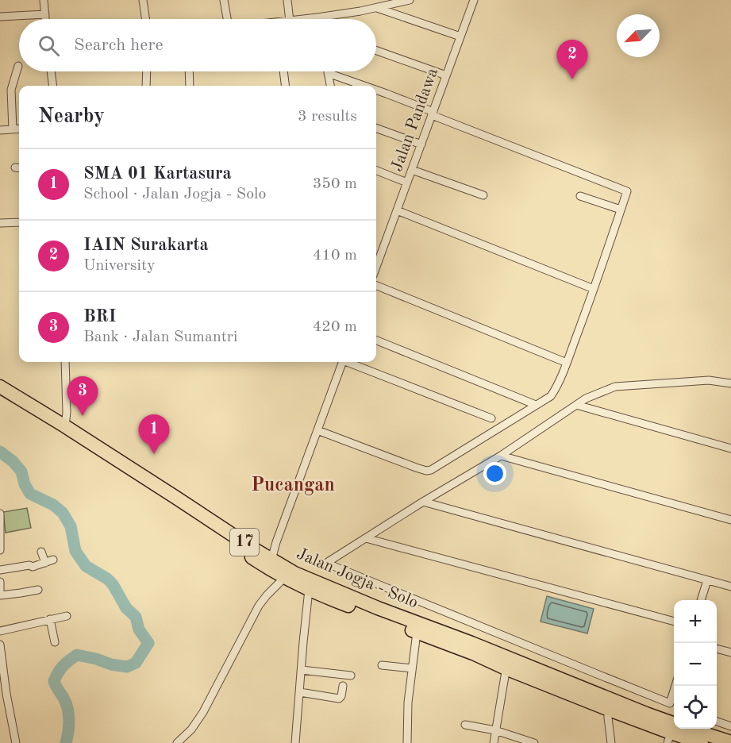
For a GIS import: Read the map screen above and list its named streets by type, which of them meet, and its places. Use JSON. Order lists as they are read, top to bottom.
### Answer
{
  "streets": {
    "highway": ["17", "Jalan Jogja - Solo"],
    "street": ["Jalan Pandawa"]
  },
  "districts": ["Pucangan"],
  "north": "bottom left",
  "page": {
    "search": "Search here",
    "pins": ["2", "3", "1"],
    "heading": ["Nearby", "3 results"],
    "list": [
      {
        "mark": "1",
        "name": "SMA 01 Kartasura",
        "note": "School · Jalan Jogja - Solo",
        "value": "350 m"
      },
      {
        "mark": "2",
        "name": "IAIN Surakarta",
        "note": "University",
        "value": "410 m"
      },
      {
        "mark": "3",
        "name": "BRI",
        "note": "Bank · Jalan Sumantri",
        "value": "420 m"
      }
    ],
    "map_buttons": ["+", "−"]
  }
}
